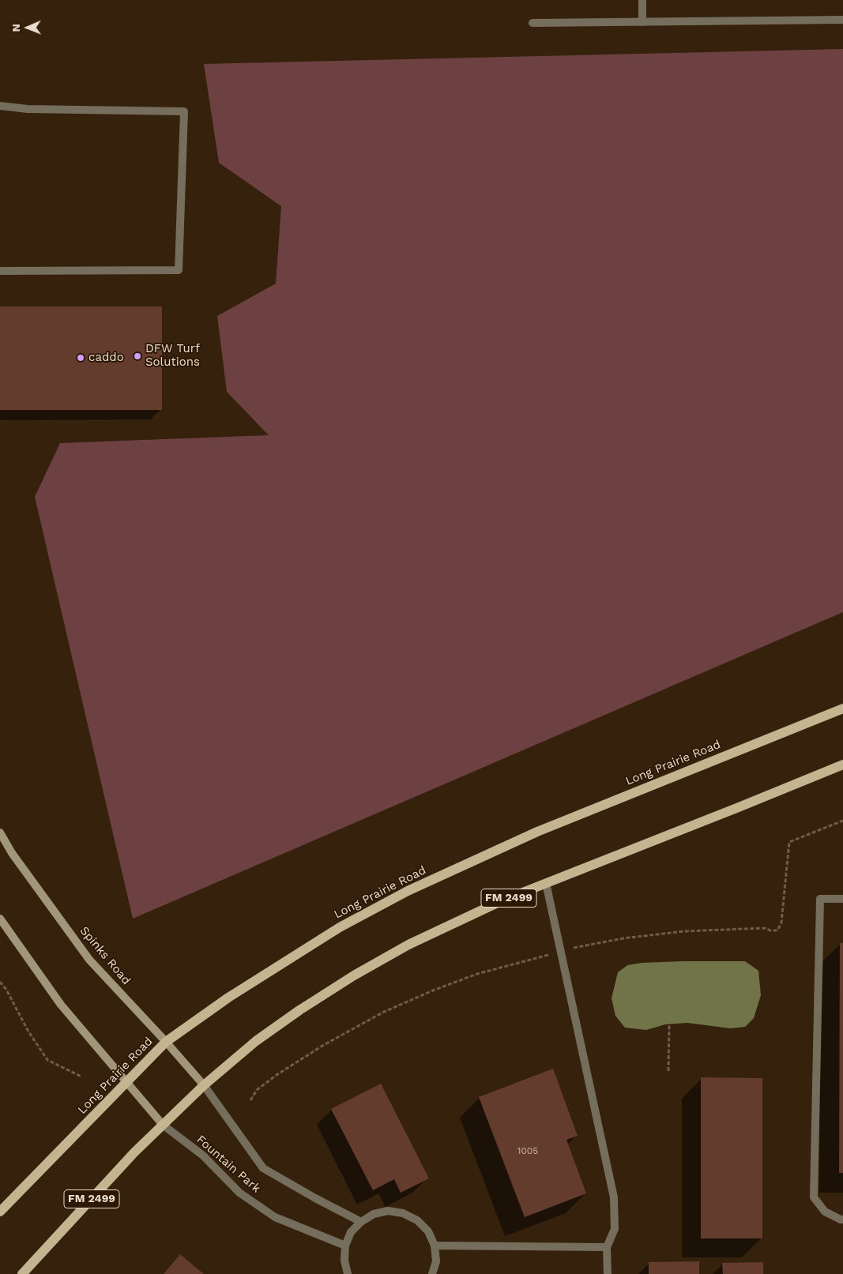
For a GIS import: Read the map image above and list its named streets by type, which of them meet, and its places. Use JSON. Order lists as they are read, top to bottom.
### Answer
{
  "streets": {
    "main road": ["Long Prairie Road", "FM 2499", "Spinks Road"],
    "street": ["Fountain Park"]
  },
  "crossings": [
    ["Long Prairie Road", "Spinks Road"],
    ["FM 2499", "Spinks Road"],
    ["FM 2499", "Fountain Park"],
    ["Spinks Road", "Fountain Park"]
  ],
  "places": ["DFW Turf Solutions", "caddo"],
  "house_numbers": ["1005"],
  "north": "left"
}
